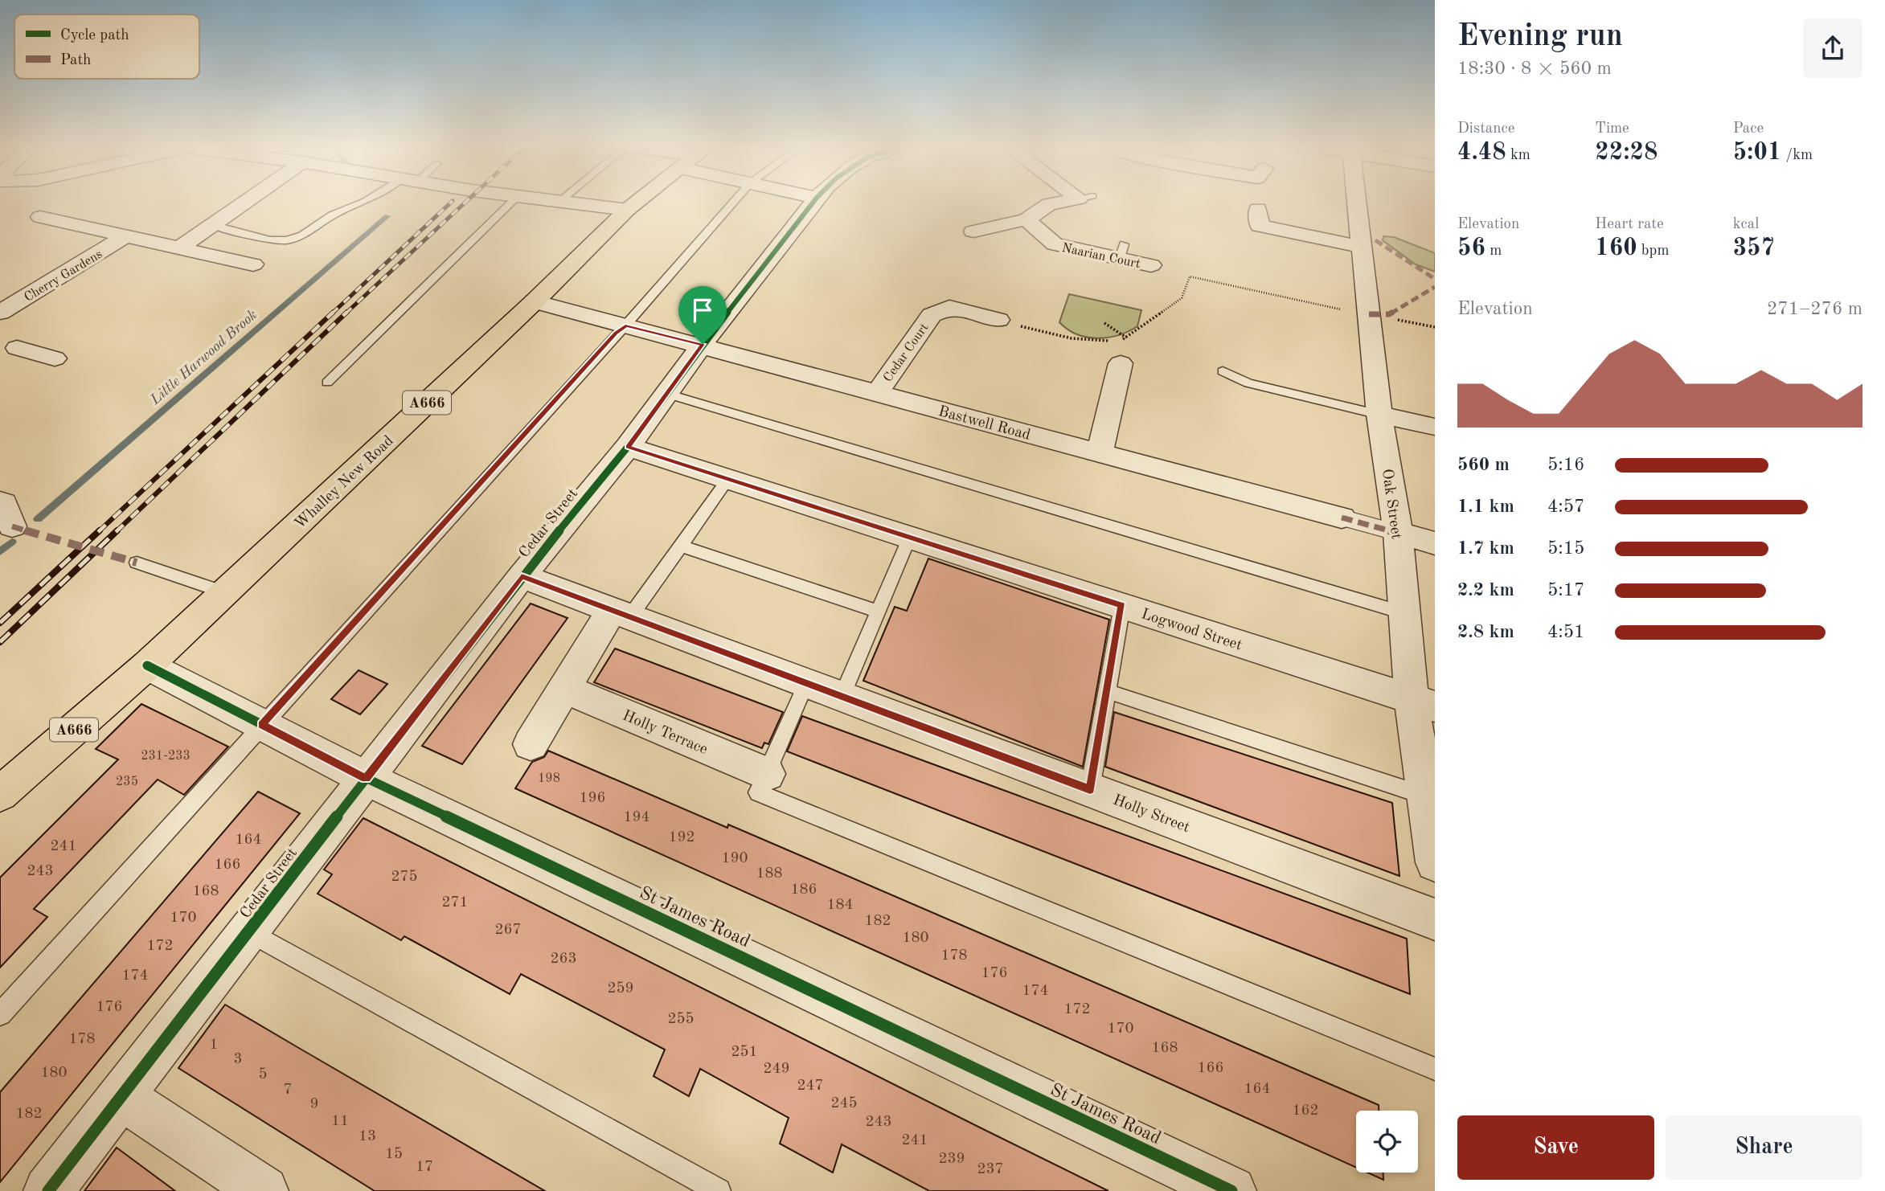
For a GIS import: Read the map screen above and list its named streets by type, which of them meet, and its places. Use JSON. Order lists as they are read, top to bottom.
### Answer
{
  "streets": {
    "highway": ["A666", "Whalley New Road"],
    "street": [
      "Naarian Court",
      "Cherry Gardens",
      "Cedar Court",
      "Bastwell Road",
      "Oak Street",
      "Cedar Street",
      "Logwood Street",
      "Holly Terrace",
      "Holly Street",
      "St James Road"
    ]
  },
  "crossings": [
    ["Cedar Court", "Bastwell Road"],
    ["Bastwell Road", "Whalley New Road"],
    ["Bastwell Road", "Oak Street"],
    ["Bastwell Road", "Cedar Street"],
    ["Whalley New Road", "St James Road"],
    ["Oak Street", "Logwood Street"],
    ["Cedar Street", "Logwood Street"],
    ["Cedar Street", "Holly Street"],
    ["Cedar Street", "St James Road"]
  ],
  "water": ["Little Harwood Brook"],
  "house_numbers": [
    "231-233",
    "198",
    "235",
    "196",
    "194",
    "192",
    "164",
    "241",
    "190",
    "166",
    "243",
    "188",
    "275",
    "186",
    "168",
    "271",
    "184",
    "170",
    "182",
    "267",
    "180",
    "172",
    "178",
    "263",
    "176",
    "174",
    "259",
    "174",
    "176",
    "172",
    "255",
    "170",
    "178",
    "1",
    "168",
    "251",
    "3",
    "166",
    "249",
    "180",
    "5",
    "247",
    "164",
    "7",
    "245",
    "9",
    "162",
    "182",
    "11",
    "243",
    "13",
    "241",
    "15",
    "239",
    "17",
    "237"
  ],
  "legend": ["Cycle path", "Path"],
  "page": {
    "heading": ["Evening run", "18:30 · 8 × 560 m"],
    "stats": [
      ["Distance", "4.48 km"],
      ["Time", "22:28"],
      ["Pace", "5:01 /km"],
      ["Elevation", "56 m"],
      ["Heart rate", "160 bpm"],
      ["kcal", "357"]
    ],
    "chart": ["Elevation", "271–276 m"],
    "list": [
      {
        "name": "560 m",
        "note": "5:16"
      },
      {
        "name": "1.1 km",
        "note": "4:57"
      },
      {
        "name": "1.7 km",
        "note": "5:15"
      },
      {
        "name": "2.2 km",
        "note": "5:17"
      },
      {
        "name": "2.8 km",
        "note": "4:51"
      }
    ],
    "buttons": ["Save", "Share"]
  }
}
